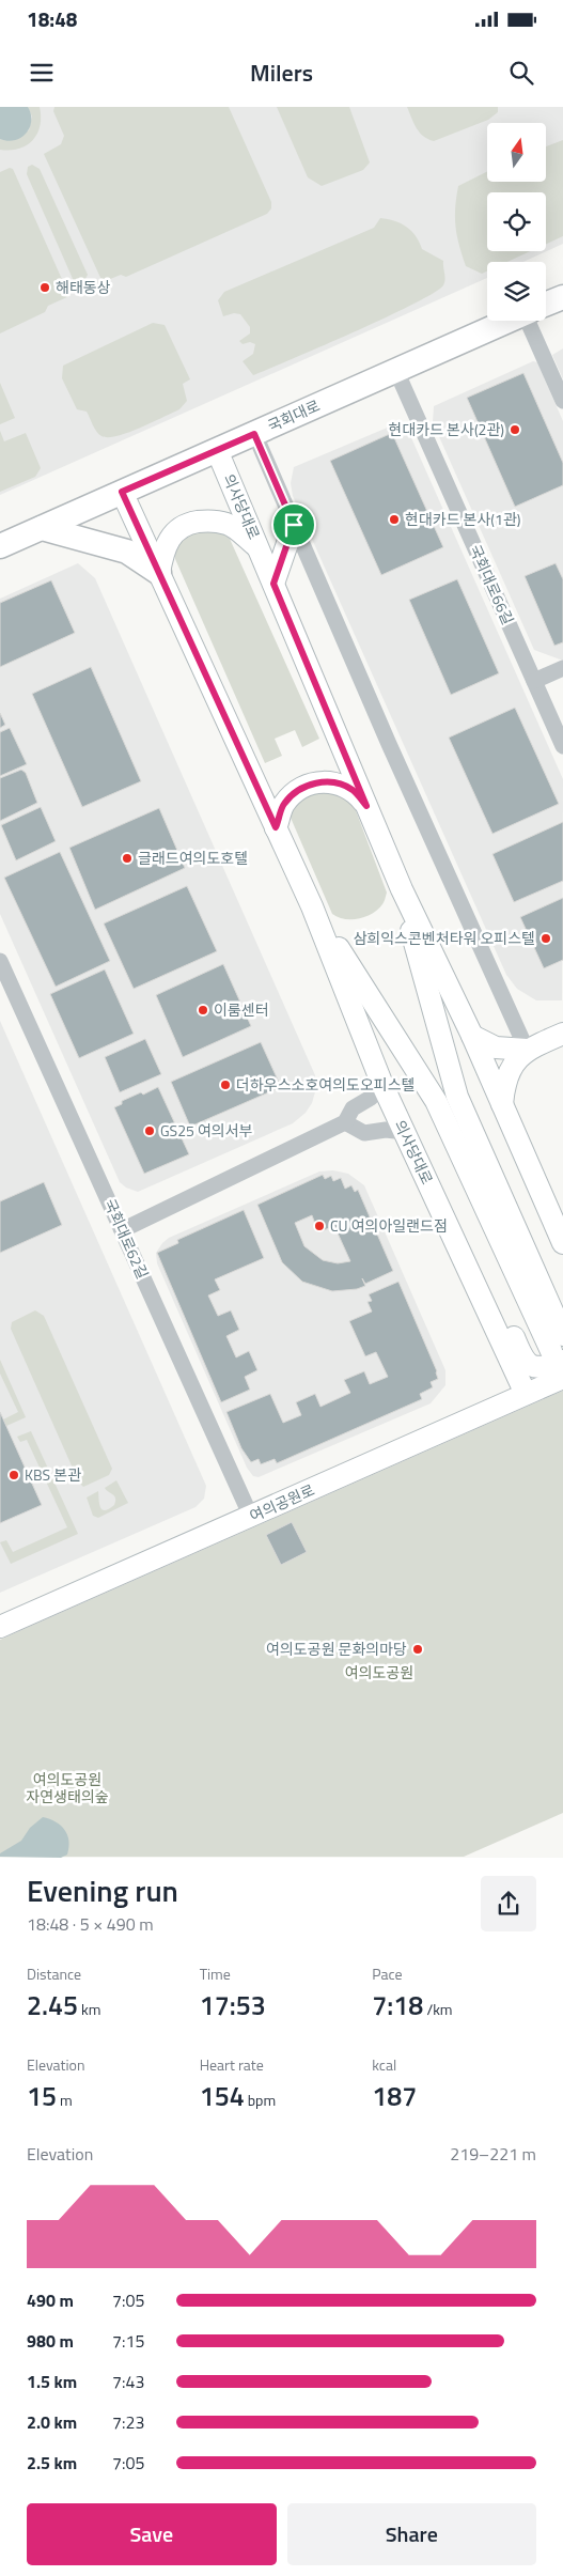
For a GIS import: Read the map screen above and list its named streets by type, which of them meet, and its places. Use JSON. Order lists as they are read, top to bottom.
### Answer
{
  "streets": {
    "main road": ["국회대로", "의사당대로", "여의공원로"],
    "street": ["국회대로66길", "국회대로62길"]
  },
  "crossings": [
    ["국회대로", "의사당대로"],
    ["국회대로", "국회대로66길"],
    ["의사당대로", "여의공원로"],
    ["국회대로62길", "여의공원로"]
  ],
  "parks": ["여의도공원", "여의도공원 자연생태의숲"],
  "places": [
    "해태동상",
    "현대카드 본사(2관)",
    "현대카드 본사(1관)",
    "글래드여의도호텔",
    "삼희익스콘벤처타워 오피스텔",
    "이룸센터",
    "더하우스소호여의도오피스텔",
    "GS25 여의서부",
    "CU 여의아일랜드점",
    "KBS 본관",
    "여의도공원 문화의마당"
  ],
  "north": "top",
  "page": {
    "status": "18:48",
    "header": "Milers",
    "heading": ["Evening run", "18:48 · 5 × 490 m"],
    "stats": [
      ["Distance", "2.45 km"],
      ["Time", "17:53"],
      ["Pace", "7:18 /km"],
      ["Elevation", "15 m"],
      ["Heart rate", "154 bpm"],
      ["kcal", "187"]
    ],
    "chart": ["Elevation", "219–221 m"],
    "list": [
      {
        "name": "490 m",
        "note": "7:05"
      },
      {
        "name": "980 m",
        "note": "7:15"
      },
      {
        "name": "1.5 km",
        "note": "7:43"
      },
      {
        "name": "2.0 km",
        "note": "7:23"
      },
      {
        "name": "2.5 km",
        "note": "7:05"
      }
    ],
    "buttons": ["Save", "Share"]
  }
}
